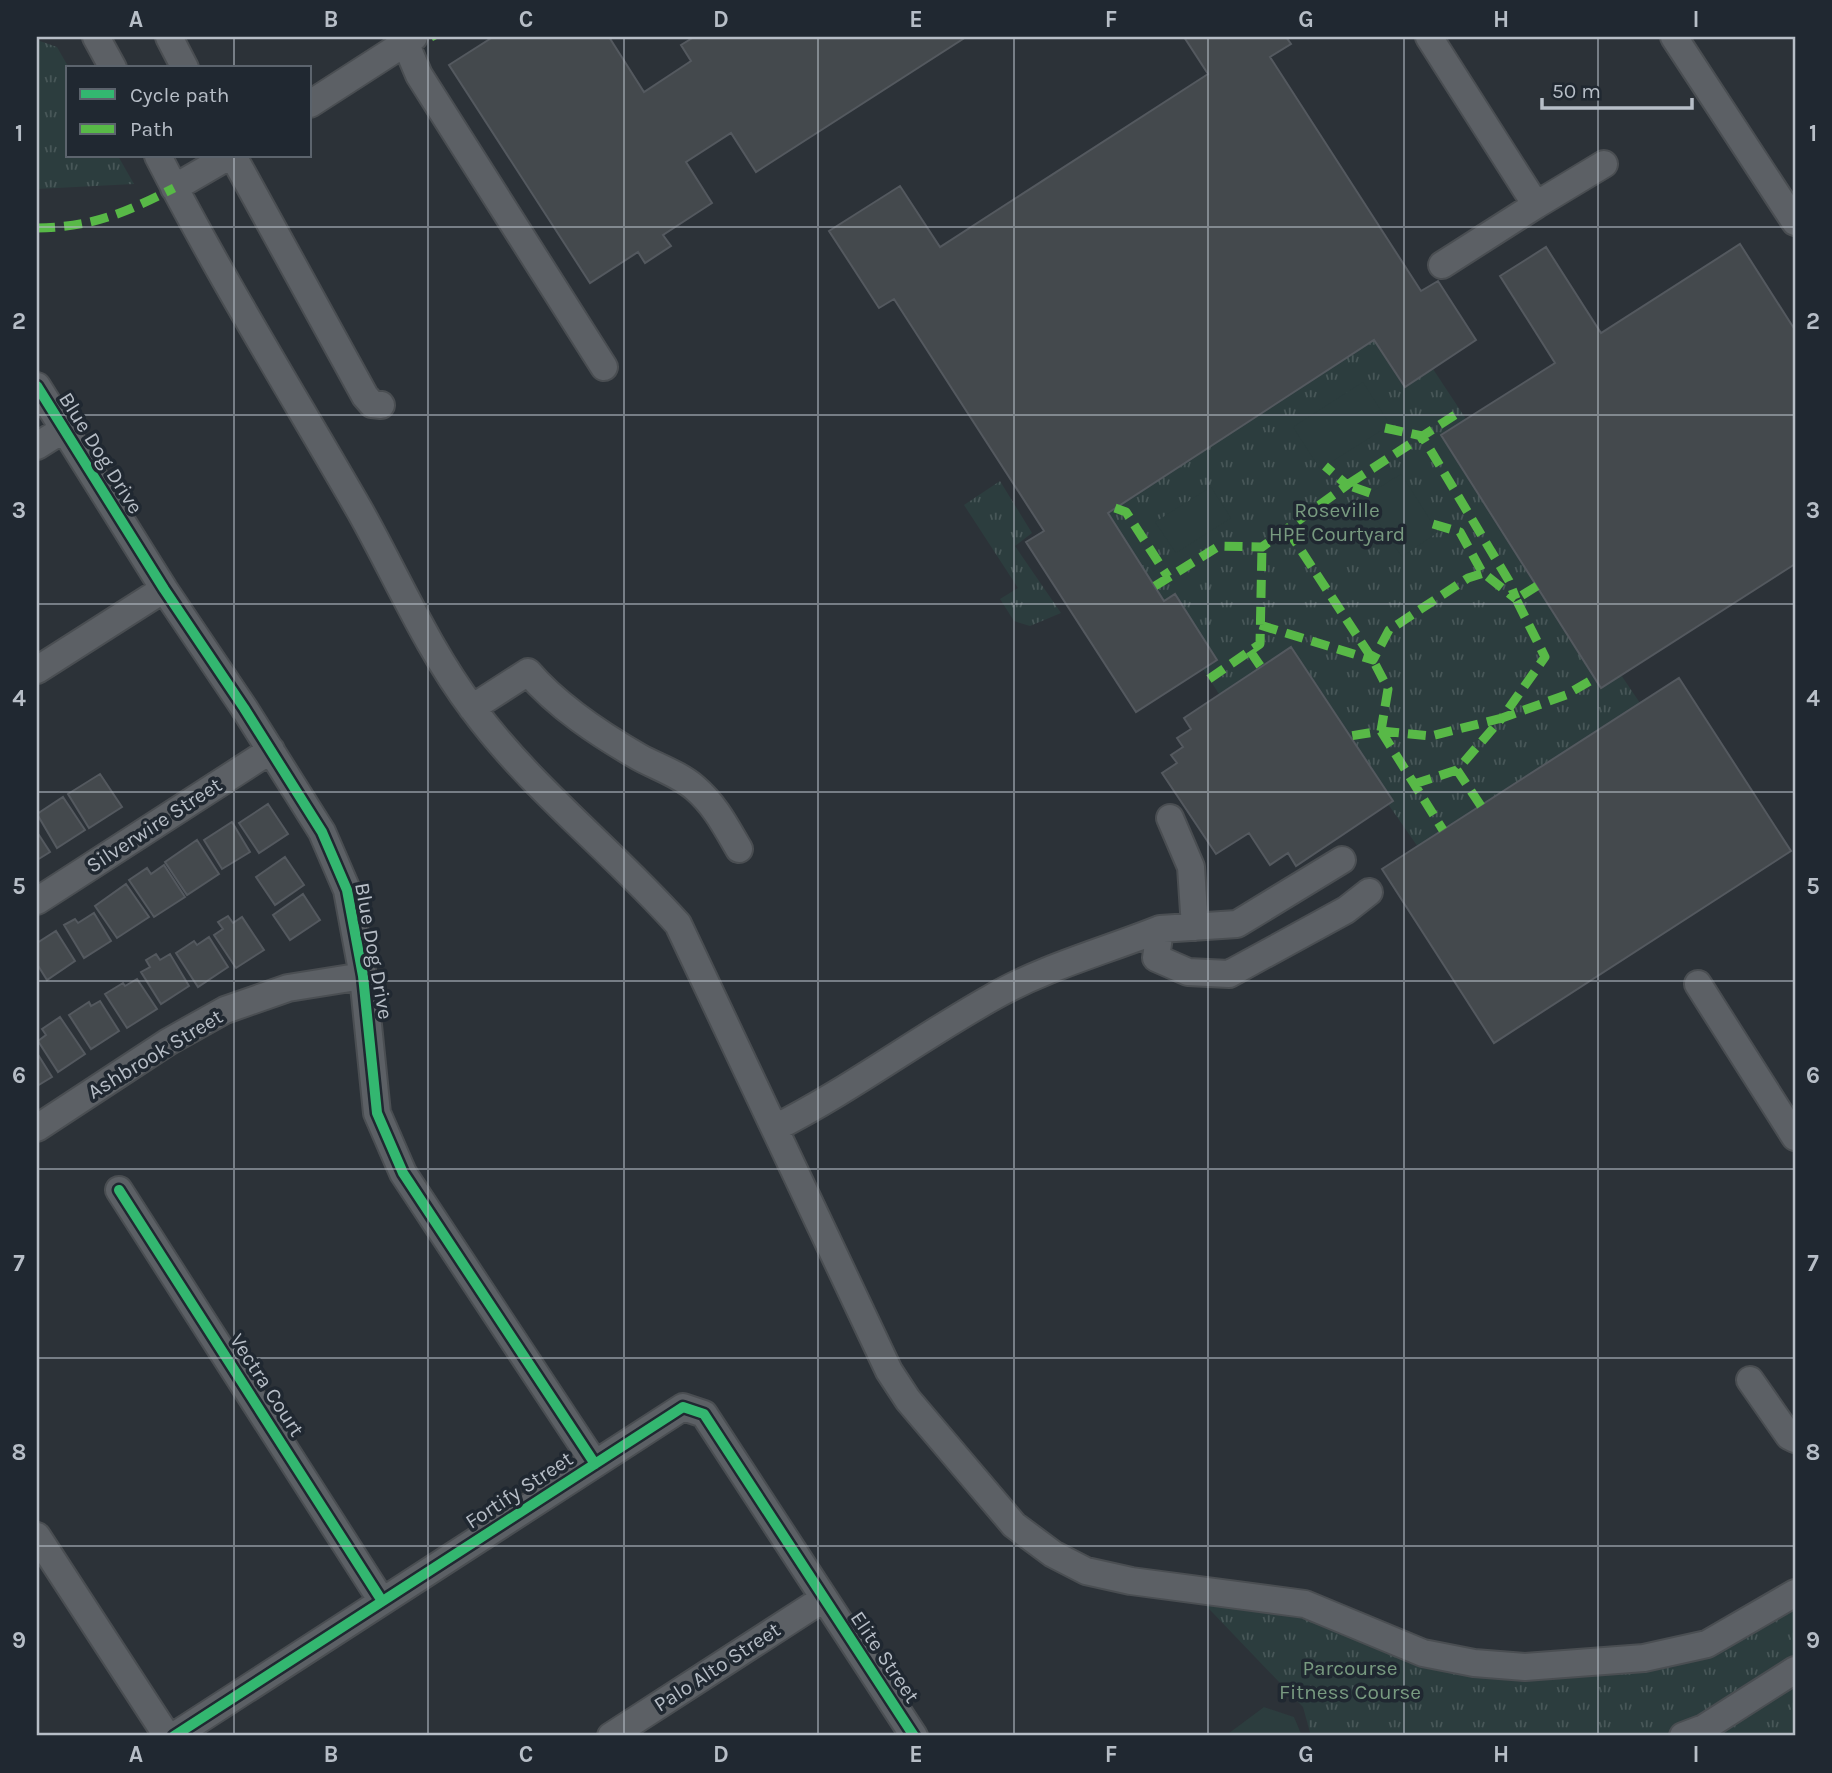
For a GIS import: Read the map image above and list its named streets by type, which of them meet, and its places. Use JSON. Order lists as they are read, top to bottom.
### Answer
{
  "streets": {
    "street": [
      "Blue Dog Drive",
      "Silverwire Street",
      "Ashbrook Street",
      "Vectra Court",
      "Fortify Street",
      "Elite Street",
      "Palo Alto Street"
    ]
  },
  "crossings": [
    ["Blue Dog Drive", "Silverwire Street"],
    ["Blue Dog Drive", "Ashbrook Street"],
    ["Blue Dog Drive", "Fortify Street"],
    ["Vectra Court", "Fortify Street"],
    ["Fortify Street", "Elite Street"],
    ["Fortify Street", "Palo Alto Street"],
    ["Elite Street", "Palo Alto Street"]
  ],
  "parks": ["Roseville HPE Courtyard", "Parcourse Fitness Course"],
  "legend": ["Cycle path", "Path"],
  "scale_bar": "50 m",
  "grid": {
    "columns": [
      "A",
      "B",
      "C",
      "D",
      "E",
      "F",
      "G",
      "H",
      "I"
    ],
    "rows": [
      "1",
      "2",
      "3",
      "4",
      "5",
      "6",
      "7",
      "8",
      "9"
    ]
  }
}
